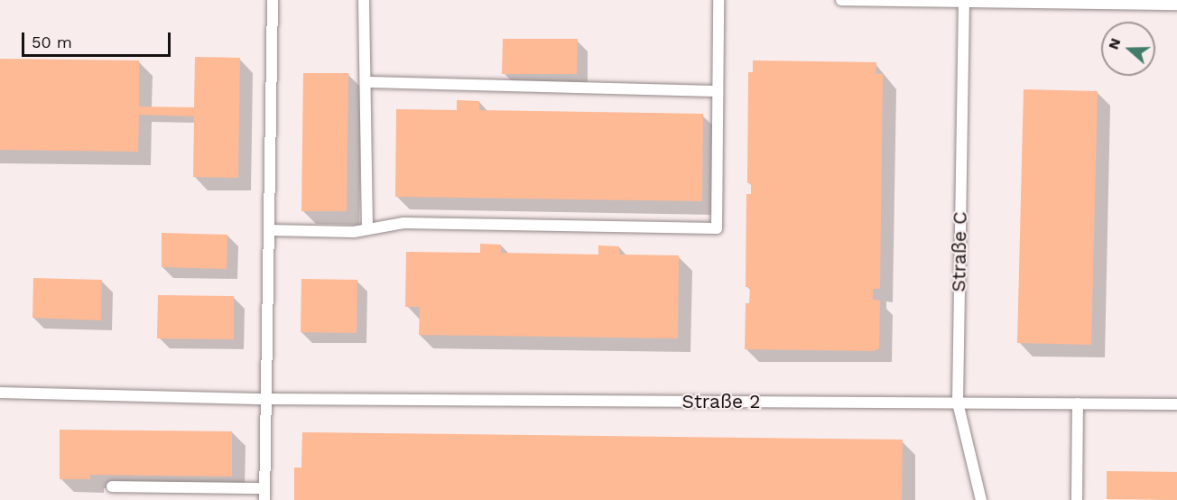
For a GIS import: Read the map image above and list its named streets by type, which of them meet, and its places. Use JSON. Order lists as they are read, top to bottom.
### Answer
{
  "streets": {
    "lane": ["Straße C", "Straße 2"]
  },
  "crossings": [
    ["Straße C", "Straße 2"]
  ],
  "scale_bar": "50 m",
  "north": "left"
}
